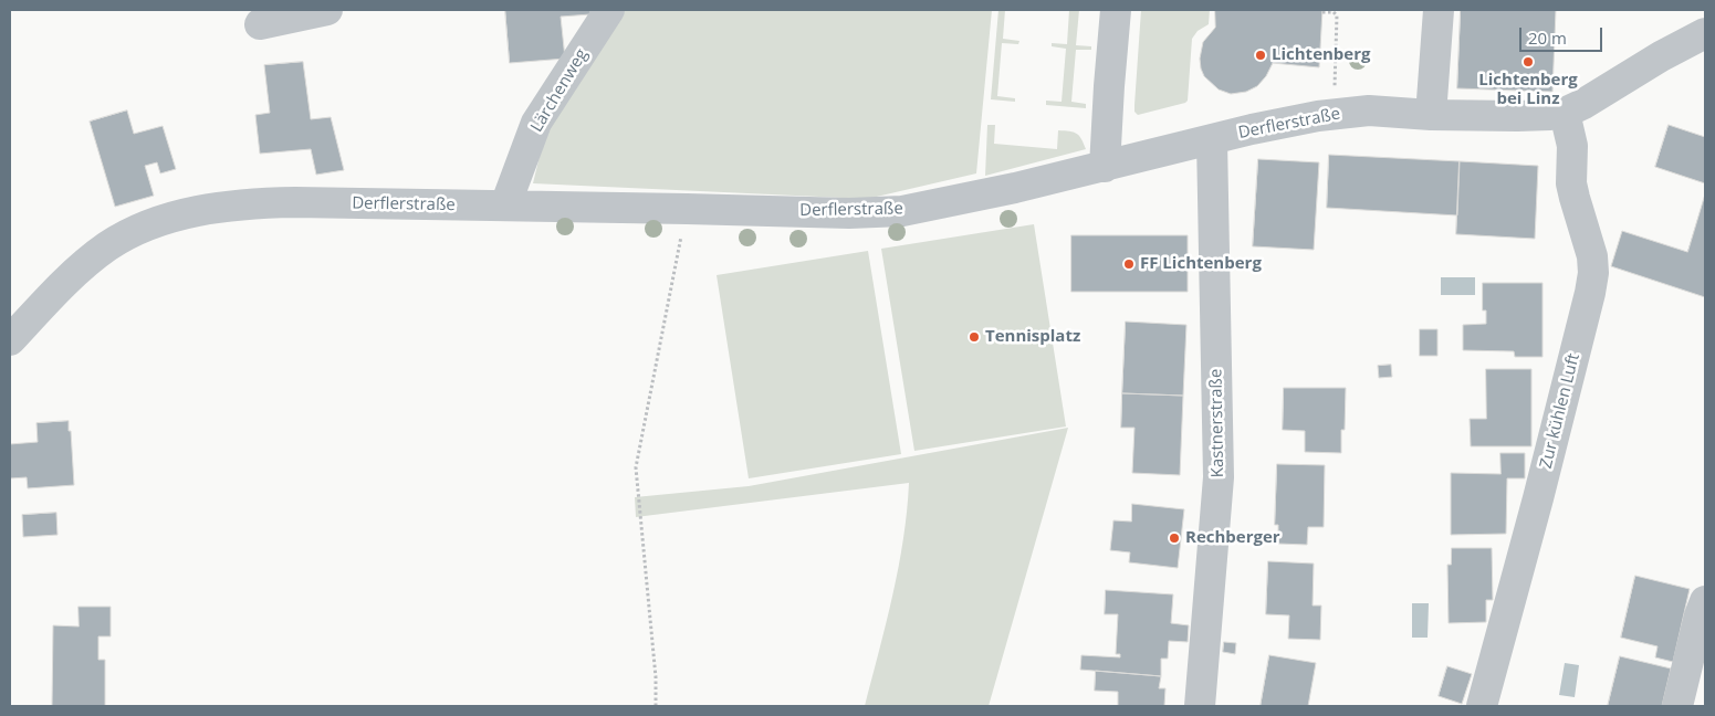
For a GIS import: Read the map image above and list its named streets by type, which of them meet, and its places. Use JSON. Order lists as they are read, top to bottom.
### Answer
{
  "streets": {
    "street": [
      "Lärchenweg",
      "Derflerstraße",
      "Zur kühlen Luft",
      "Kastnerstraße"
    ]
  },
  "crossings": [
    ["Lärchenweg", "Derflerstraße"],
    ["Derflerstraße", "Zur kühlen Luft"],
    ["Derflerstraße", "Kastnerstraße"]
  ],
  "places": [
    "Lichtenberg",
    "Lichtenberg bei Linz",
    "FF Lichtenberg",
    "Tennisplatz",
    "Rechberger"
  ],
  "scale_bar": "20 m"
}
